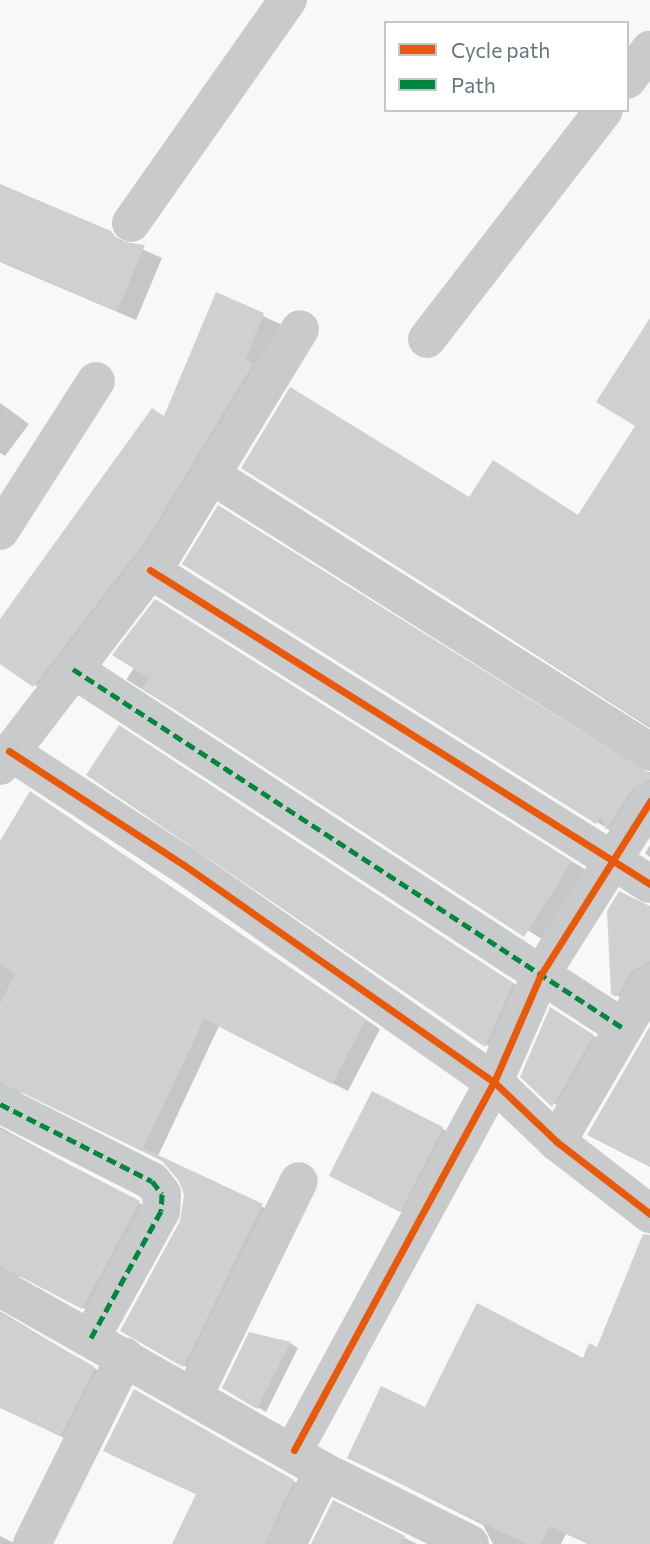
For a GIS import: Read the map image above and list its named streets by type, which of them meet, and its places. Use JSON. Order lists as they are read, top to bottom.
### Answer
{
  "legend": ["Cycle path", "Path"]
}
